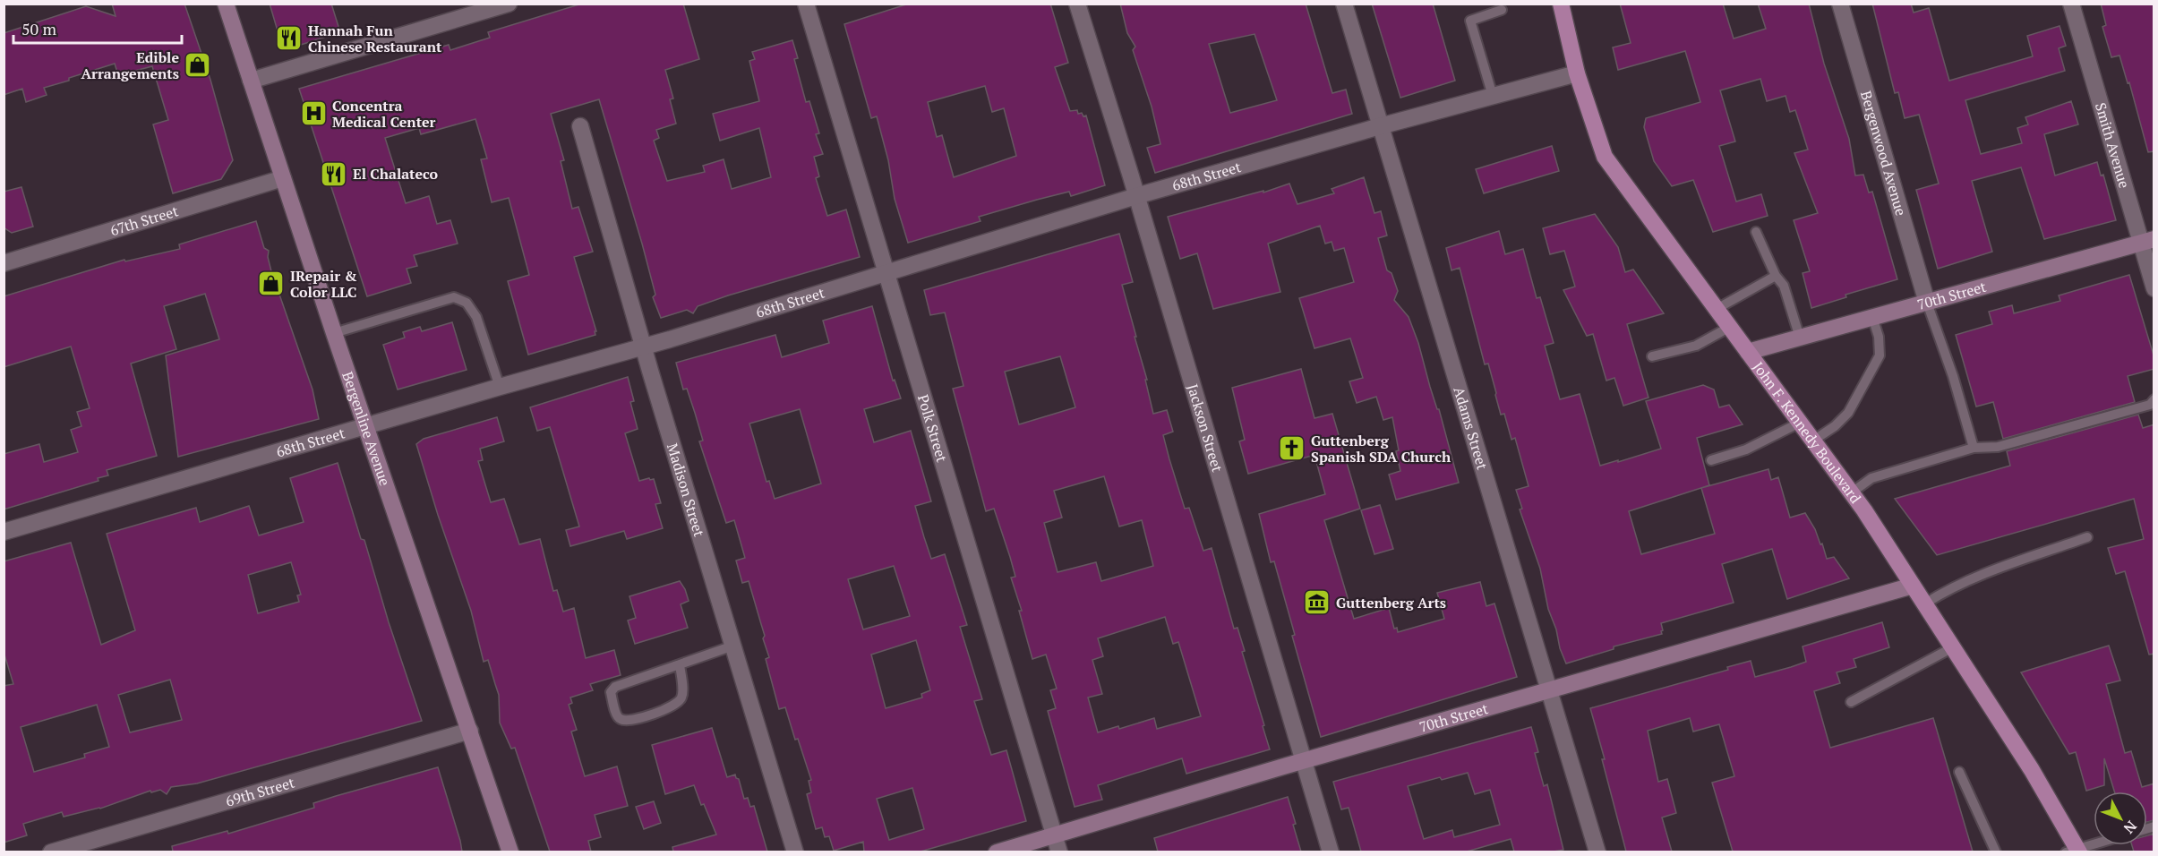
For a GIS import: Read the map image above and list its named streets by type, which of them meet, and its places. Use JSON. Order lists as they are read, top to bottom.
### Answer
{
  "streets": {
    "main road": ["John F. Kennedy Boulevard"],
    "street": [
      "Smith Avenue",
      "Bergenwood Avenue",
      "68th Street",
      "67th Street",
      "70th Street",
      "Polk Street",
      "Jackson Street",
      "Adams Street",
      "Bergenline Avenue",
      "Madison Street",
      "69th Street"
    ]
  },
  "crossings": [
    ["Smith Avenue", "70th Street"],
    ["Bergenwood Avenue", "70th Street"],
    ["68th Street", "Polk Street"],
    ["68th Street", "Jackson Street"],
    ["68th Street", "Adams Street"],
    ["68th Street", "Bergenline Avenue"],
    ["68th Street", "John F. Kennedy Boulevard"],
    ["68th Street", "Madison Street"],
    ["67th Street", "Bergenline Avenue"],
    ["70th Street", "Polk Street"],
    ["70th Street", "Jackson Street"],
    ["70th Street", "Adams Street"],
    ["70th Street", "John F. Kennedy Boulevard"],
    ["Bergenline Avenue", "69th Street"]
  ],
  "places": {
    "restaurant": ["Hannah Fun Chinese Restaurant", "El Chalateco"],
    "shop": ["Edible Arrangements", "IRepair & Color LLC"],
    "hospital": ["Concentra Medical Center"],
    "church": ["Guttenberg Spanish SDA Church"],
    "museum": ["Guttenberg Arts"]
  },
  "scale_bar": "50 m",
  "north": "bottom right"
}
